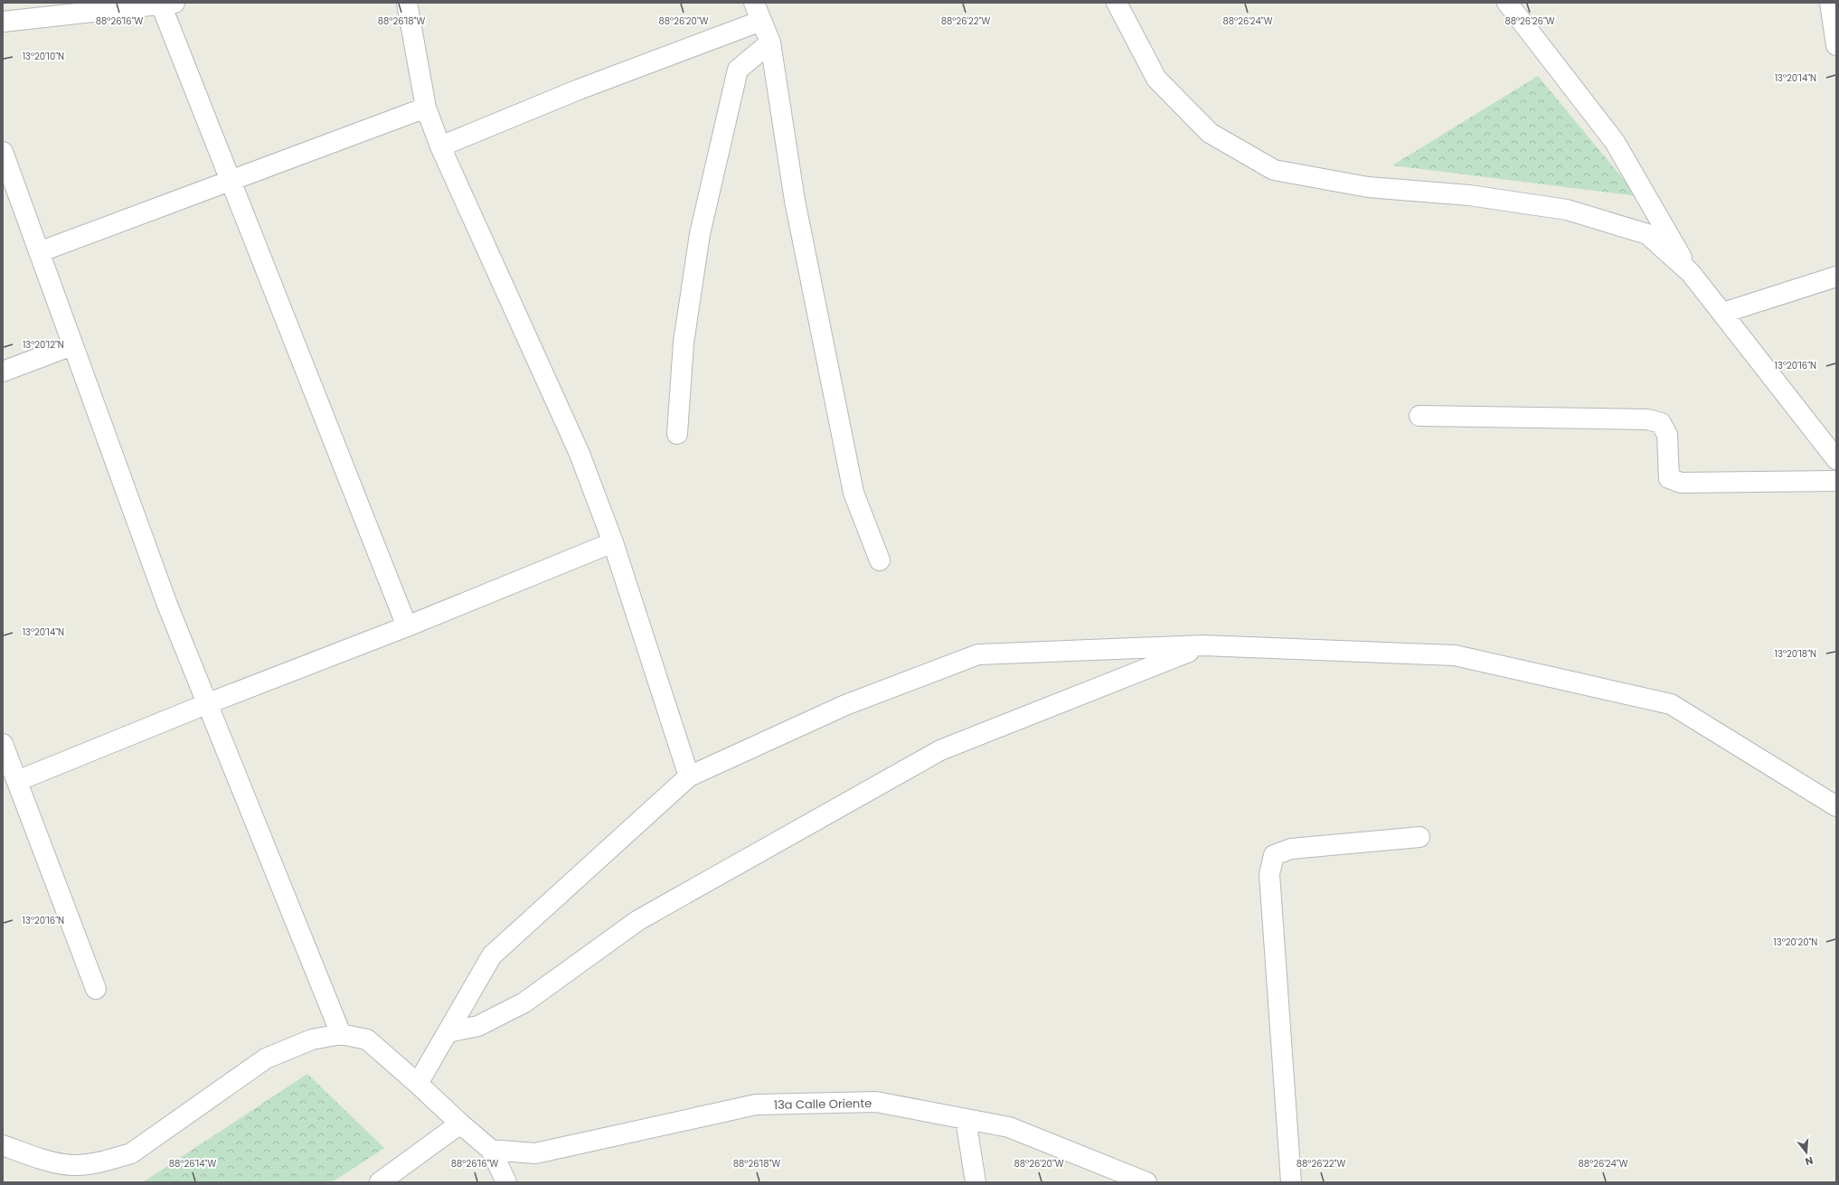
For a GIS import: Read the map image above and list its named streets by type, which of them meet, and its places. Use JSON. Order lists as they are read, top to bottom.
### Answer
{
  "streets": {
    "street": ["13a Calle Oriente"]
  },
  "north": "bottom",
  "coordinates": [
    "88°26'16\"W",
    "88°26'18\"W",
    "88°26'20\"W",
    "88°26'22\"W",
    "88°26'24\"W",
    "88°26'26\"W",
    "13°20'10\"N",
    "13°20'14\"N",
    "13°20'12\"N",
    "13°20'16\"N",
    "13°20'18\"N",
    "13°20'20\"N",
    "88°26'14\"W"
  ]
}
